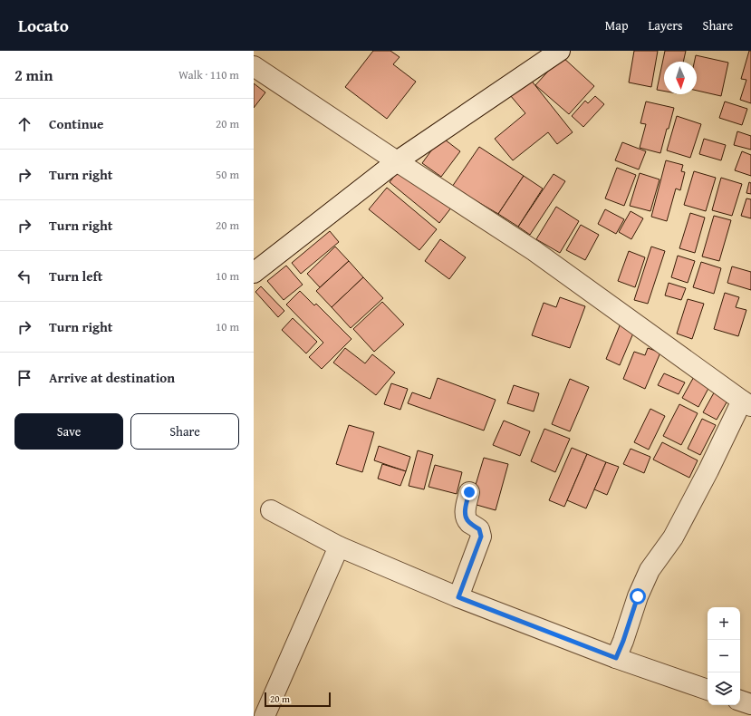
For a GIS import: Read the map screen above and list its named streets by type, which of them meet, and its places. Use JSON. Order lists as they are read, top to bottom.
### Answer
{
  "scale_bar": "20 m",
  "north": "bottom",
  "page": {
    "header": "Locato",
    "nav": ["Map", "Layers", "Share"],
    "heading": ["2 min", "Walk · 110 m"],
    "list": [
      ["Continue", "20 m"],
      ["Turn right", "50 m"],
      ["Turn right", "20 m"],
      ["Turn left", "10 m"],
      ["Turn right", "10 m"],
      "Arrive at destination"
    ],
    "buttons": ["Save", "Share"],
    "map_buttons": ["+", "−"],
    "scale": "20 m"
  }
}
